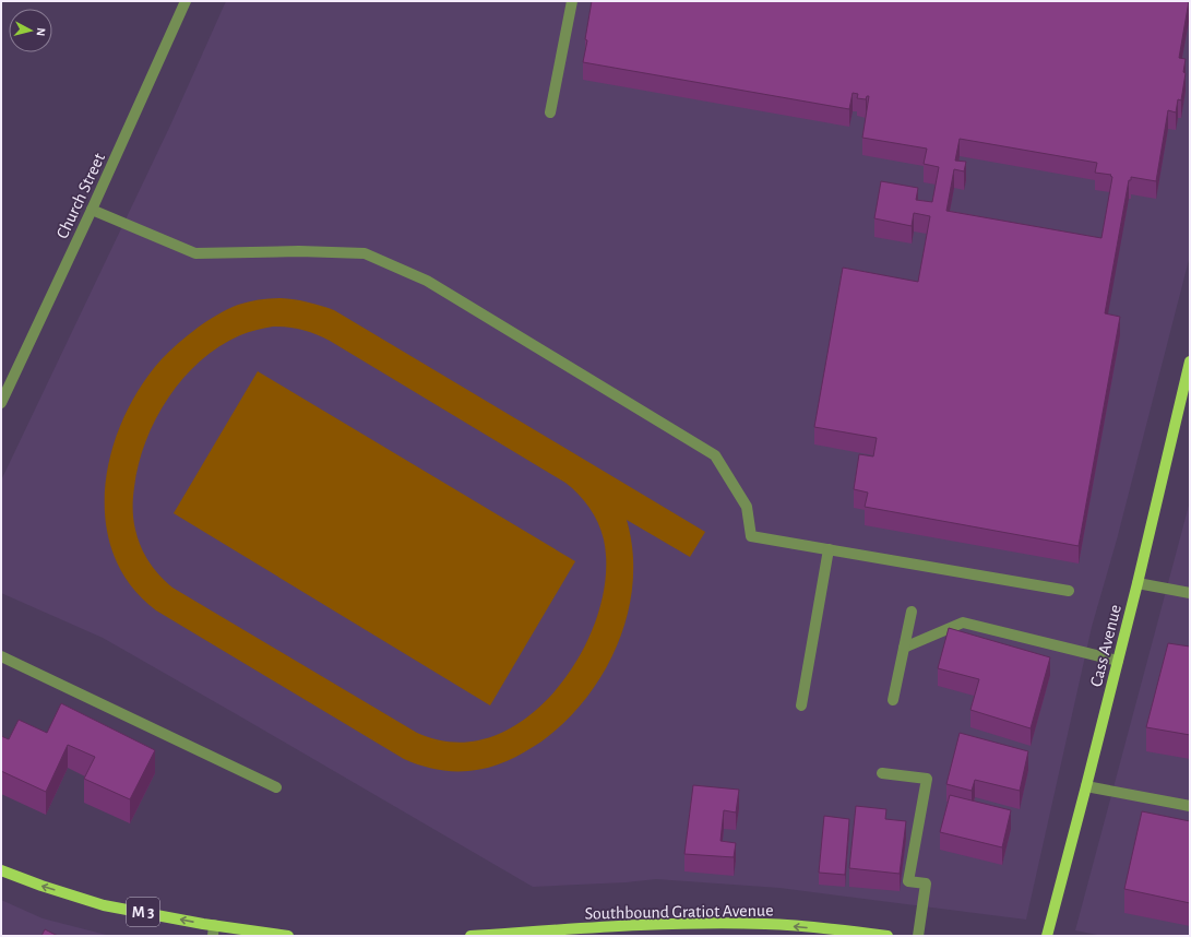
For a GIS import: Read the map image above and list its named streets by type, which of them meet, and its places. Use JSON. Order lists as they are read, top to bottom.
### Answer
{
  "streets": {
    "main road": ["Cass Avenue", "Southbound Gratiot Avenue", "M 3"],
    "street": ["Church Street"]
  },
  "one_way": ["Southbound Gratiot Avenue"],
  "north": "right"
}
